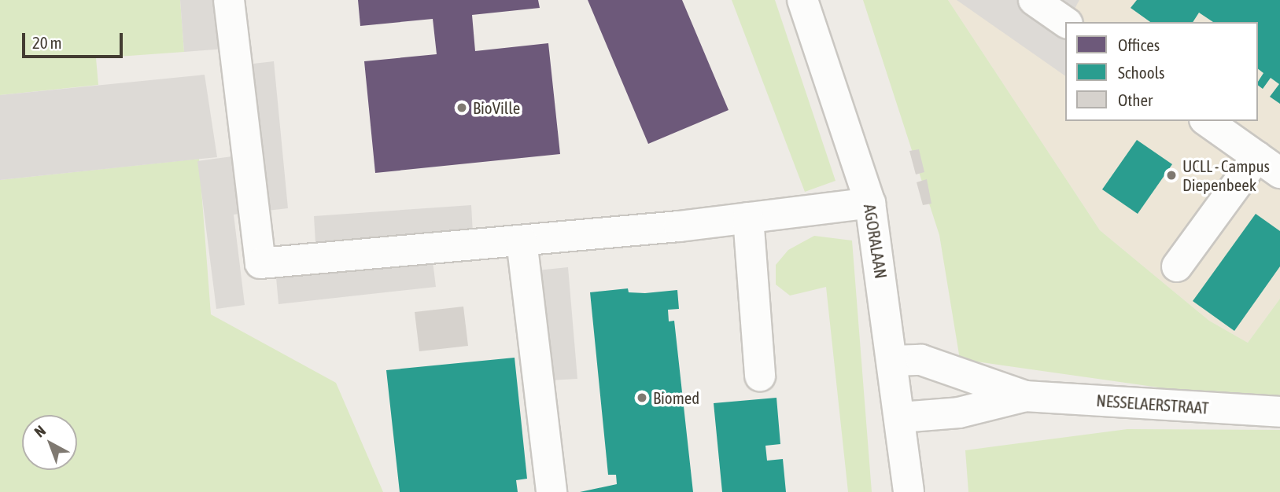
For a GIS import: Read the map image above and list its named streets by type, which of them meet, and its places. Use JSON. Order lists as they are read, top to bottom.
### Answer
{
  "streets": {
    "street": ["AGORALAAN", "NESSELAERSTRAAT"]
  },
  "crossings": [
    ["AGORALAAN", "NESSELAERSTRAAT"]
  ],
  "places": ["BioVille", "UCLL - Campus Diepenbeek", "Biomed"],
  "legend": ["Offices", "Schools", "Other"],
  "scale_bar": "20 m",
  "north": "top left"
}
